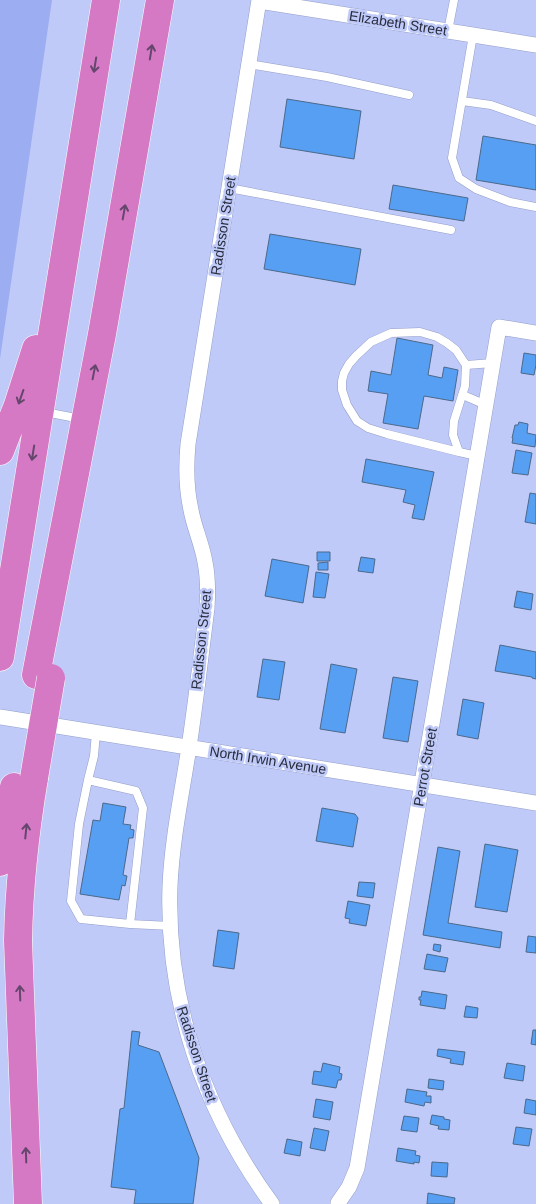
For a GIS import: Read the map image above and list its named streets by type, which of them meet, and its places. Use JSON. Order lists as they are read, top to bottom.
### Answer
{
  "streets": {
    "street": [
      "Elizabeth Street",
      "Radisson Street",
      "North Irwin Avenue",
      "Perrot Street"
    ]
  },
  "crossings": [
    ["Elizabeth Street", "Radisson Street"],
    ["Radisson Street", "North Irwin Avenue"],
    ["North Irwin Avenue", "Perrot Street"]
  ]
}
